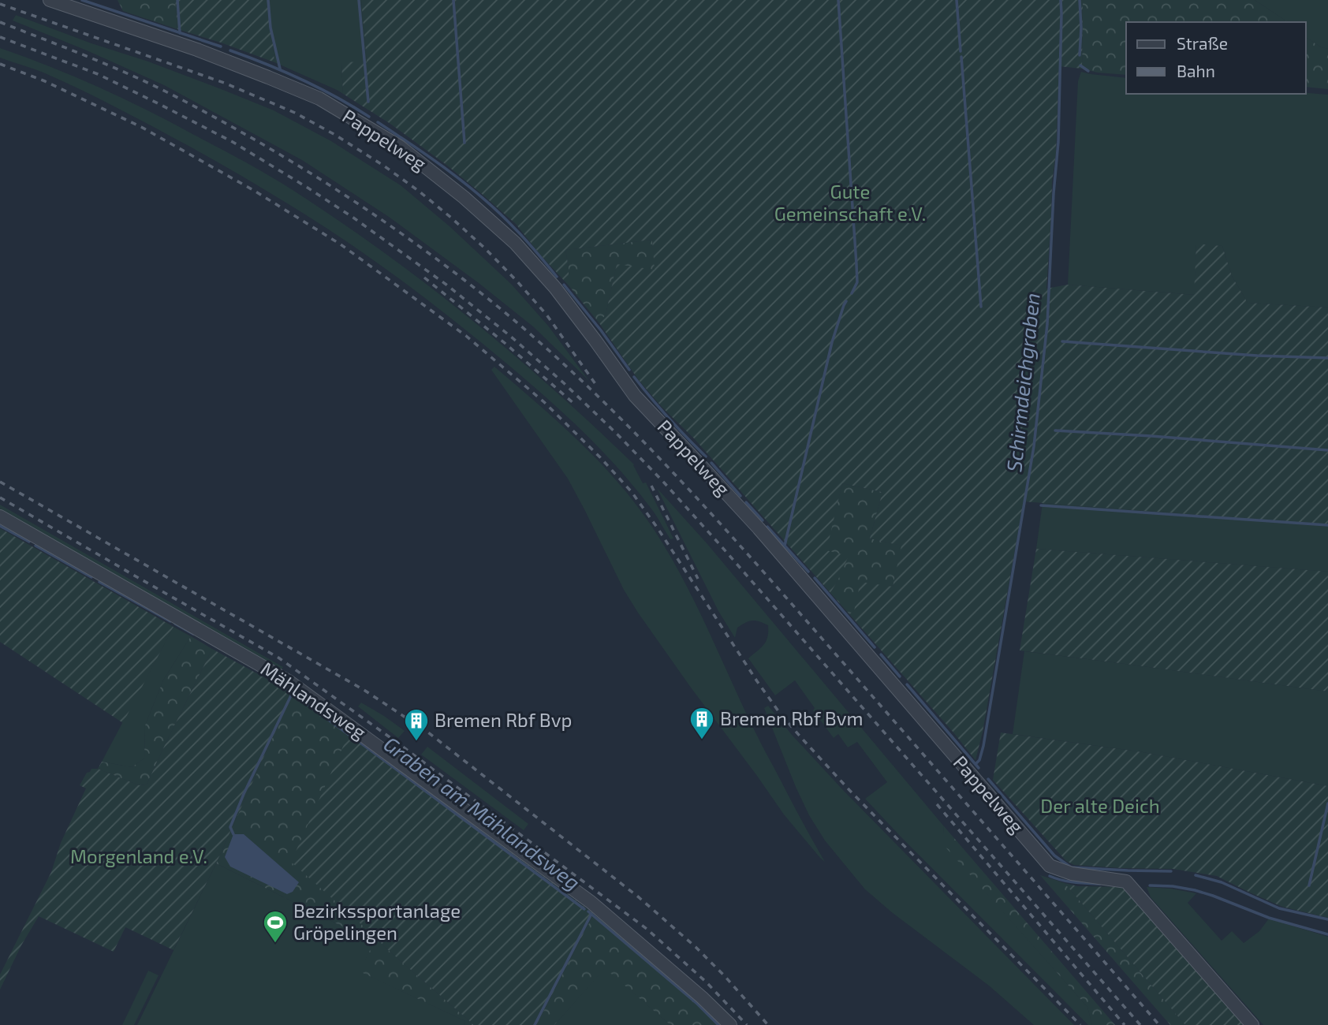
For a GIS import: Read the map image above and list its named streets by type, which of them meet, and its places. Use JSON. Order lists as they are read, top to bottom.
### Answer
{
  "streets": {
    "street": ["Pappelweg", "Mählandsweg"]
  },
  "water": ["Schirmdeichgraben", "Graben am Mählandsweg"],
  "parks": ["Gute Gemeinschaft e.V.", "Der alte Deich", "Morgenland e.V."],
  "places": {
    "building": ["Bremen Rbf Bvm", "Bremen Rbf Bvp"],
    "sports": ["Bezirkssportanlage Gröpelingen"]
  },
  "legend": ["Straße", "Bahn"]
}
